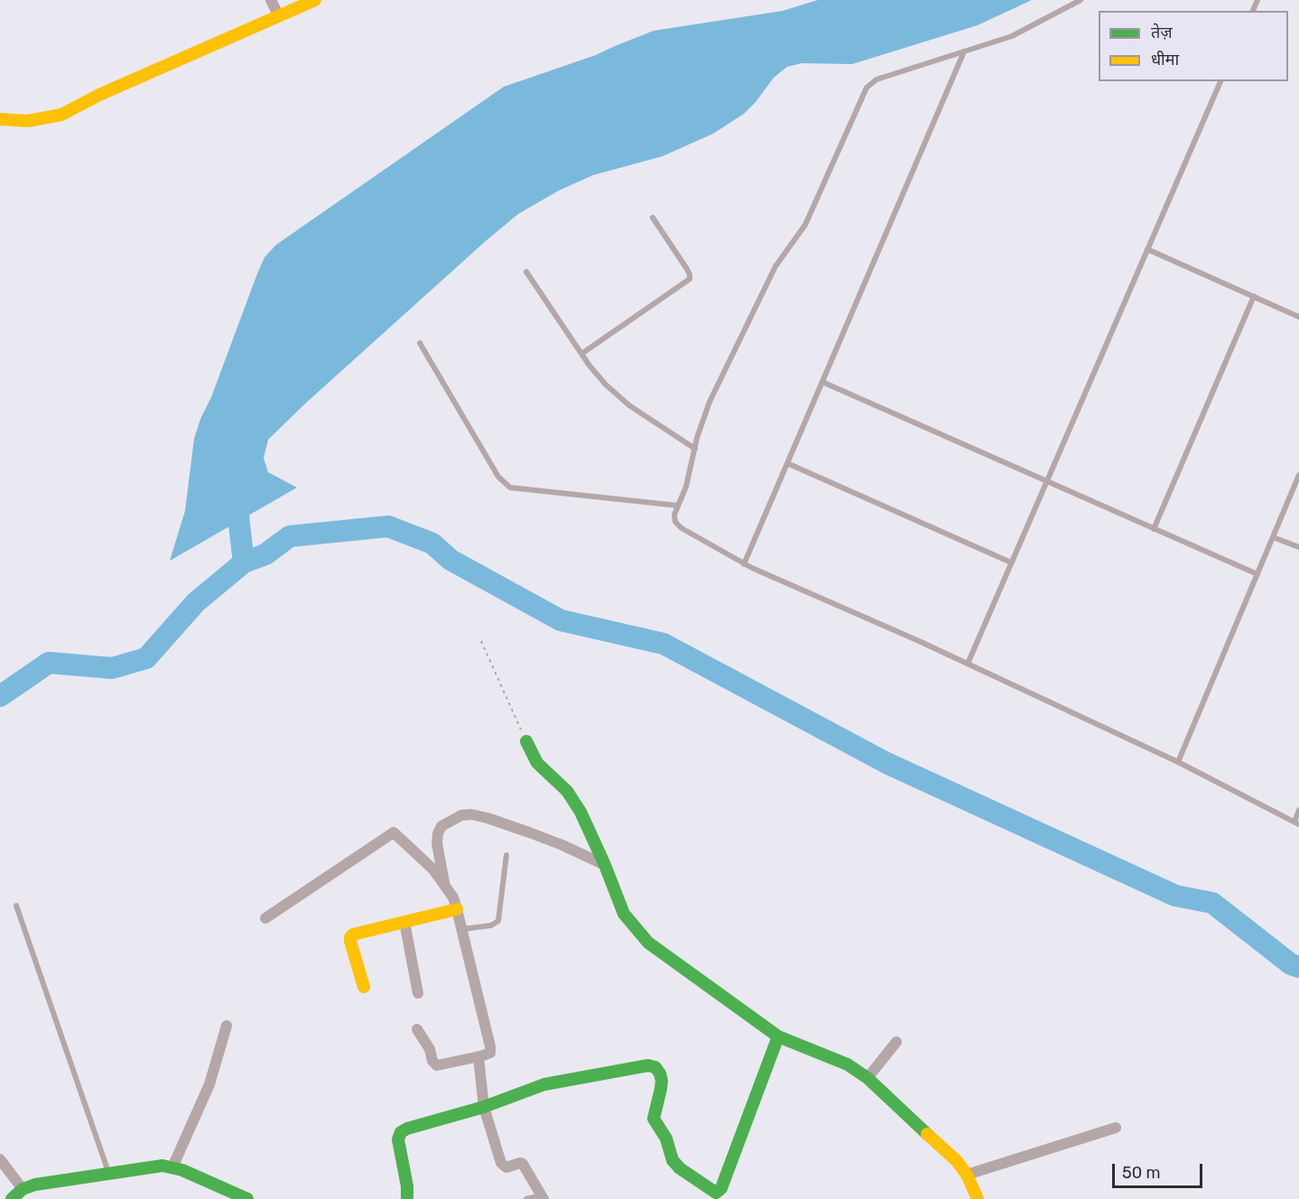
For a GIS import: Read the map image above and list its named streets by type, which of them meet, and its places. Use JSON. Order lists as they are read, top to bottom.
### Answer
{
  "legend": ["तेज़", "धीमा"],
  "scale_bar": "50 m"
}
